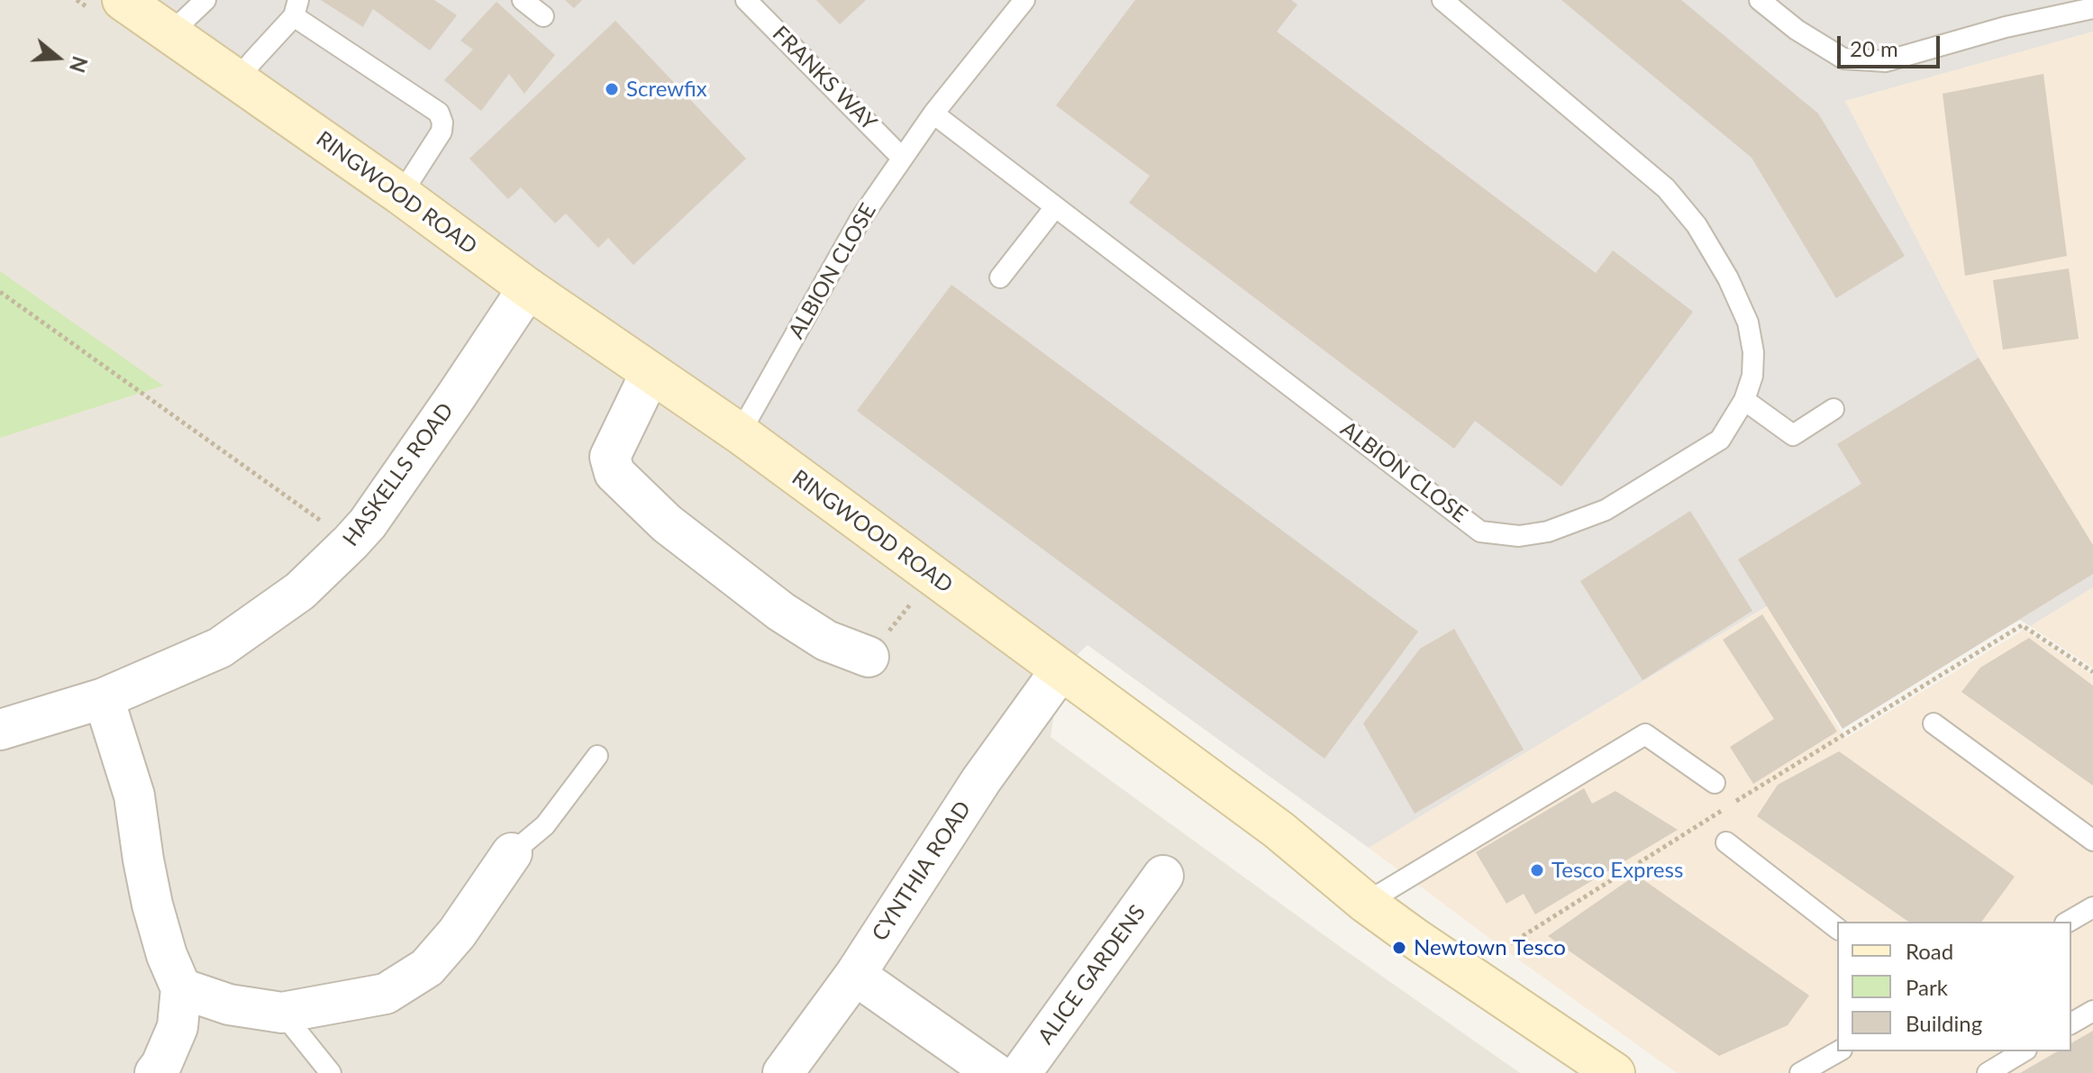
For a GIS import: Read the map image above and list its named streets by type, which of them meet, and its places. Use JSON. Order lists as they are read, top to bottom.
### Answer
{
  "streets": {
    "main road": ["RINGWOOD ROAD"],
    "street": ["HASKELLS ROAD", "CYNTHIA ROAD", "ALICE GARDENS"],
    "lane": ["FRANKS WAY", "ALBION CLOSE"]
  },
  "crossings": [
    ["FRANKS WAY", "ALBION CLOSE"],
    ["RINGWOOD ROAD", "ALBION CLOSE"],
    ["RINGWOOD ROAD", "HASKELLS ROAD"],
    ["RINGWOOD ROAD", "CYNTHIA ROAD"]
  ],
  "places": ["Screwfix", "Tesco Express", "Newtown Tesco"],
  "legend": ["Road", "Park", "Building"],
  "scale_bar": "20 m",
  "north": "right"
}
